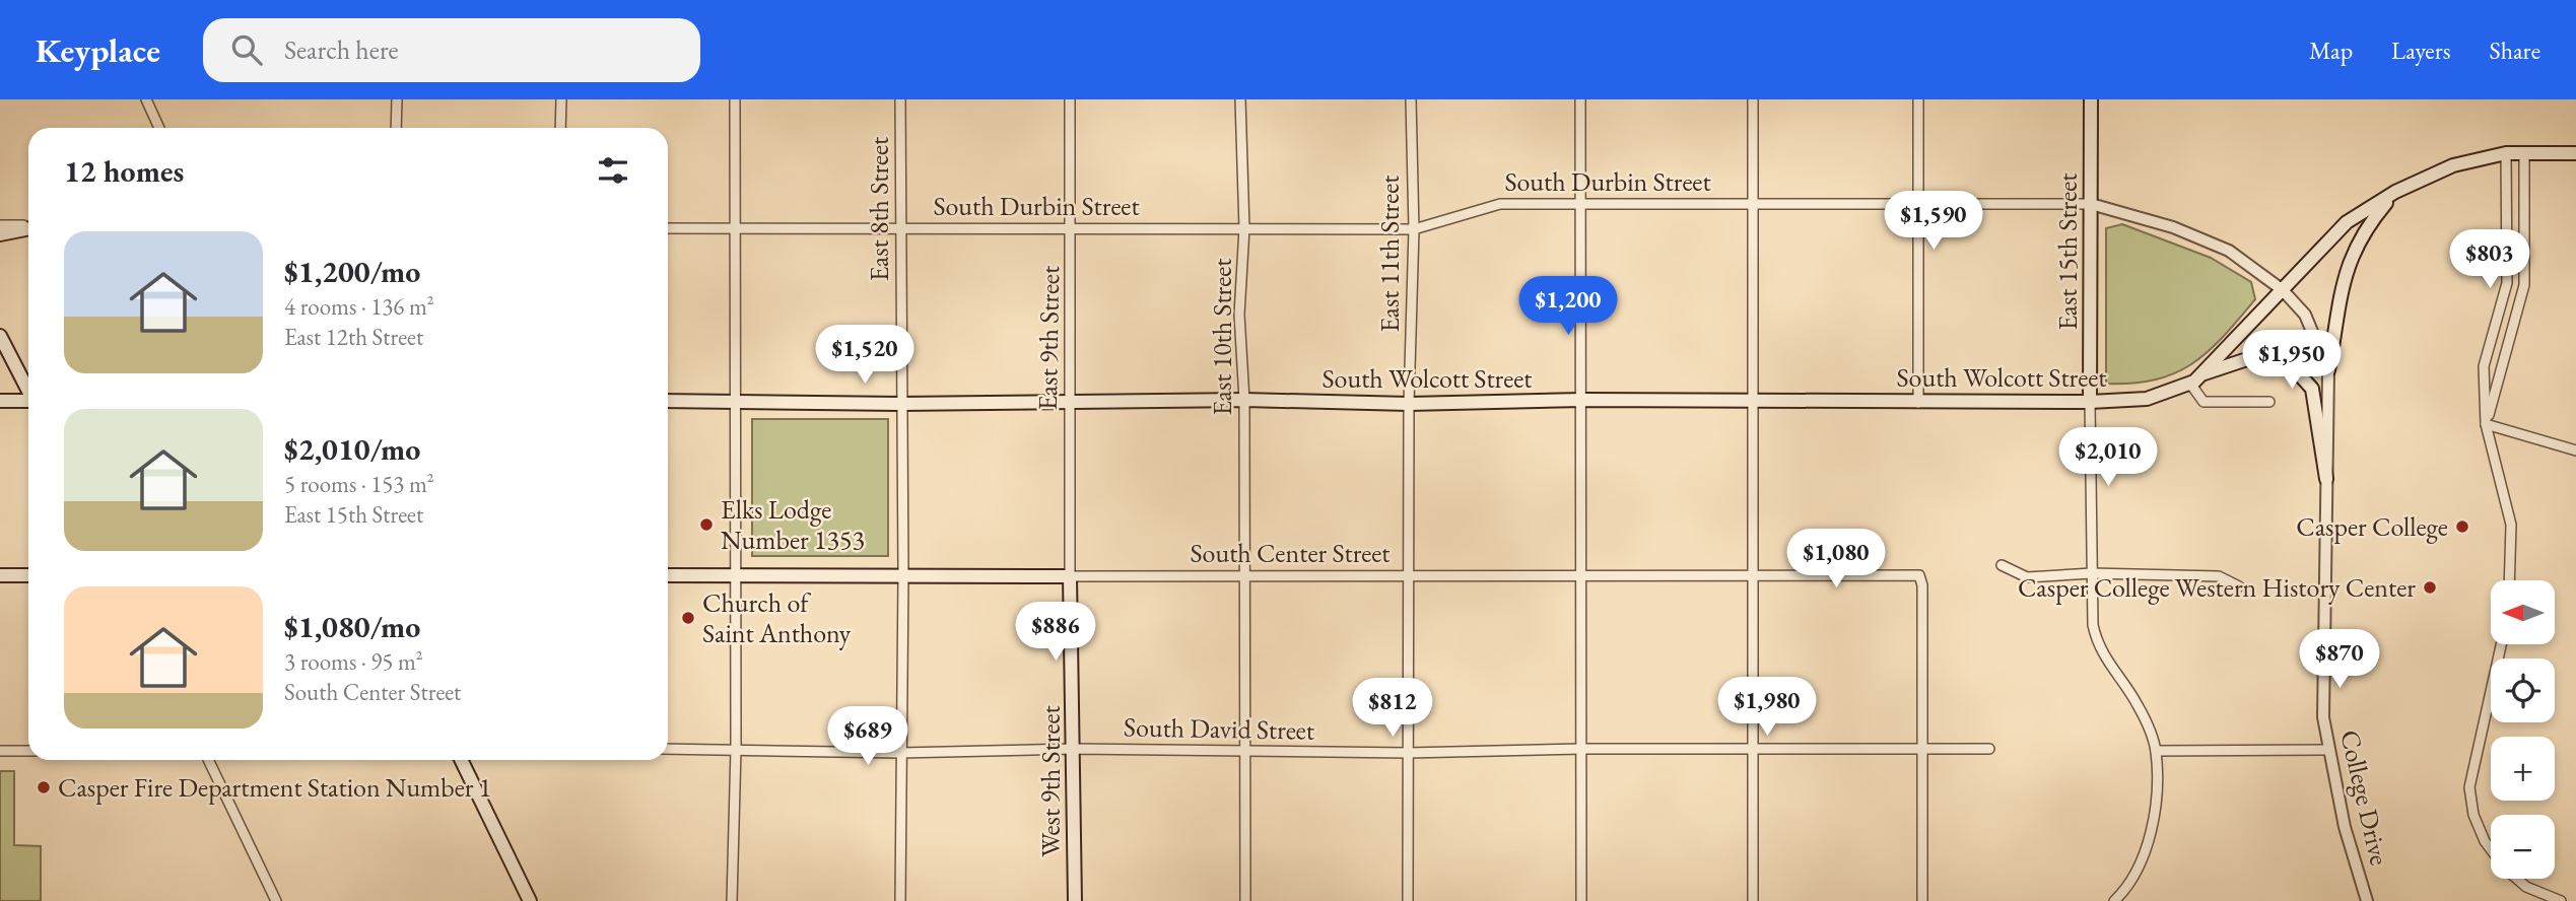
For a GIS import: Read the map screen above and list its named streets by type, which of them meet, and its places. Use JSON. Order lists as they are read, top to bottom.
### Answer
{
  "streets": {
    "main road": [
      "East 15th Street",
      "South Wolcott Street",
      "South Center Street",
      "West 9th Street"
    ],
    "street": [
      "South Durbin Street",
      "East 8th Street",
      "East 11th Street",
      "East 10th Street",
      "East 9th Street",
      "South David Street",
      "College Drive"
    ]
  },
  "crossings": [
    ["South Durbin Street", "East 8th Street"],
    ["South Durbin Street", "East 15th Street"],
    ["South Durbin Street", "East 11th Street"],
    ["South Durbin Street", "East 10th Street"],
    ["South Durbin Street", "East 9th Street"],
    ["South Durbin Street", "South Wolcott Street"],
    ["South Durbin Street", "College Drive"],
    ["East 8th Street", "South Wolcott Street"],
    ["East 8th Street", "South Center Street"],
    ["East 8th Street", "South David Street"],
    ["East 15th Street", "South Wolcott Street"],
    ["East 11th Street", "South Wolcott Street"],
    ["East 11th Street", "South Center Street"],
    ["East 11th Street", "South David Street"],
    ["East 10th Street", "South Wolcott Street"],
    ["East 10th Street", "South Center Street"],
    ["East 10th Street", "South David Street"],
    ["East 9th Street", "South Wolcott Street"],
    ["East 9th Street", "South Center Street"],
    ["East 9th Street", "West 9th Street"],
    ["South Wolcott Street", "College Drive"],
    ["South Center Street", "South David Street"],
    ["South Center Street", "West 9th Street"],
    ["South David Street", "West 9th Street"]
  ],
  "places": [
    "Elks Lodge Number 1353",
    "Casper College",
    "Casper College Western History Center",
    "Church of Saint Anthony",
    "Casper Fire Department Station Number 1"
  ],
  "north": "left",
  "page": {
    "header": "Keyplace",
    "search": "Search here",
    "nav": ["Map", "Layers", "Share"],
    "heading": "12 homes",
    "price": [
      "$1,590",
      "$803",
      "$1,200",
      "$1,520",
      "$1,950",
      "$2,010",
      "$1,080",
      "$886",
      "$870",
      "$1,980",
      "$812",
      "$689"
    ],
    "list": [
      {
        "name": "$1,200/mo",
        "note": "4 rooms · 136 m² · East 12th Street"
      },
      {
        "name": "$2,010/mo",
        "note": "5 rooms · 153 m² · East 15th Street"
      },
      {
        "name": "$1,080/mo",
        "note": "3 rooms · 95 m² · South Center Street"
      }
    ],
    "map_buttons": ["+", "−"]
  }
}
